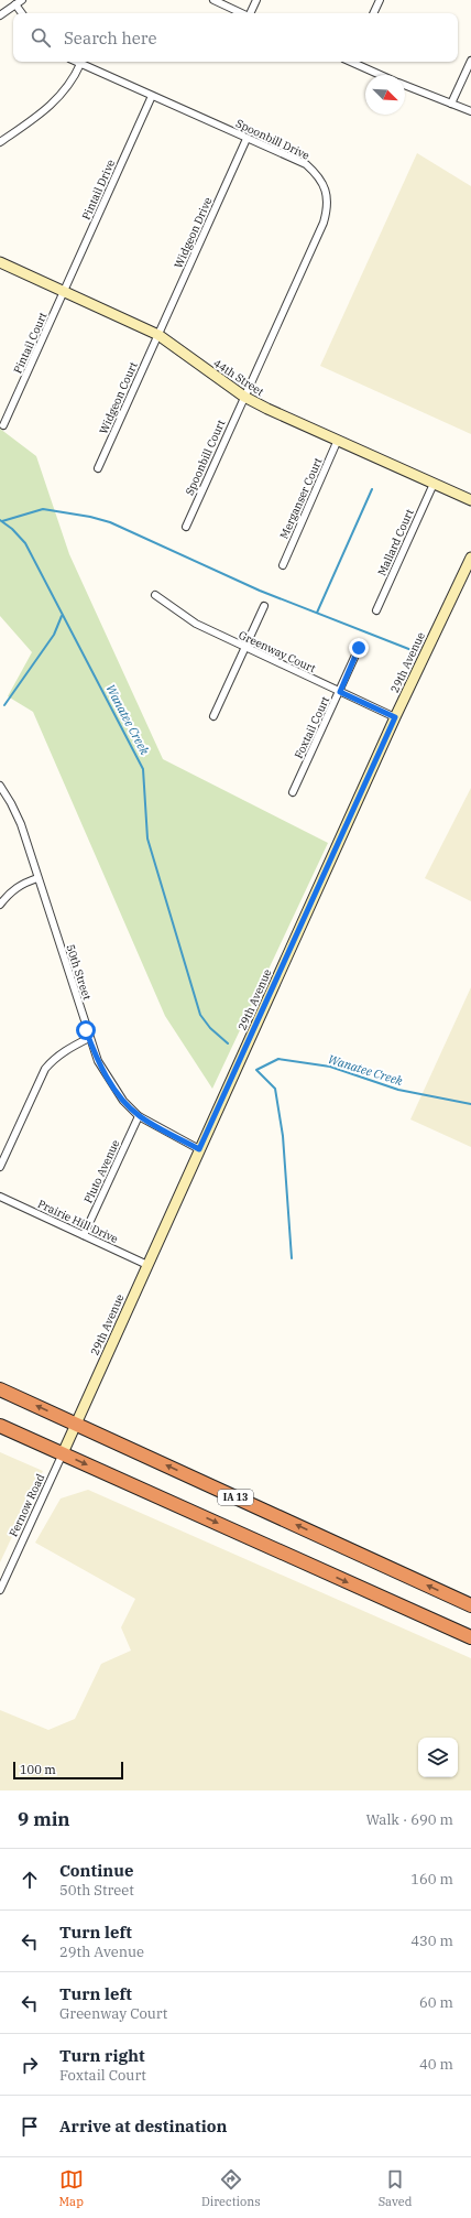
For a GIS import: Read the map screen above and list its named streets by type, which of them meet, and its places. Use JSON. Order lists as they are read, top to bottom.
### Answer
{
  "streets": {
    "highway": ["IA 13"],
    "street": [
      "Spoonbill Drive",
      "Pintail Drive",
      "Widgeon Drive",
      "Pintail Court",
      "44th Street",
      "Widgeon Court",
      "Spoonbill Court",
      "Merganser Court",
      "Mallard Court",
      "Greenway Court",
      "29th Avenue",
      "Foxtail Court",
      "50th Street",
      "Pluto Avenue",
      "Prairie Hill Drive",
      "Fernow Road"
    ]
  },
  "crossings": [
    ["Spoonbill Drive", "Pintail Drive"],
    ["Spoonbill Drive", "Widgeon Drive"],
    ["Spoonbill Drive", "44th Street"],
    ["Spoonbill Drive", "Spoonbill Court"],
    ["Pintail Drive", "Pintail Court"],
    ["Pintail Drive", "44th Street"],
    ["Widgeon Drive", "44th Street"],
    ["Widgeon Drive", "Widgeon Court"],
    ["Pintail Court", "44th Street"],
    ["44th Street", "Widgeon Court"],
    ["44th Street", "Spoonbill Court"],
    ["44th Street", "Merganser Court"],
    ["44th Street", "Mallard Court"],
    ["Greenway Court", "29th Avenue"],
    ["Greenway Court", "Foxtail Court"],
    ["29th Avenue", "50th Street"],
    ["29th Avenue", "Prairie Hill Drive"],
    ["29th Avenue", "IA 13"],
    ["29th Avenue", "Fernow Road"],
    ["50th Street", "Pluto Avenue"],
    ["Pluto Avenue", "Prairie Hill Drive"]
  ],
  "water": ["Wanatee Creek"],
  "scale_bar": "100 m",
  "north": "bottom right",
  "page": {
    "search": "Search here",
    "scale": "100 m",
    "heading": ["9 min", "Walk · 690 m"],
    "list": [
      ["Continue", "50th Street", "160 m"],
      ["Turn left", "29th Avenue", "430 m"],
      ["Turn left", "Greenway Court", "60 m"],
      ["Turn right", "Foxtail Court", "40 m"],
      "Arrive at destination"
    ],
    "nav": ["Map", "Directions", "Saved"]
  }
}
